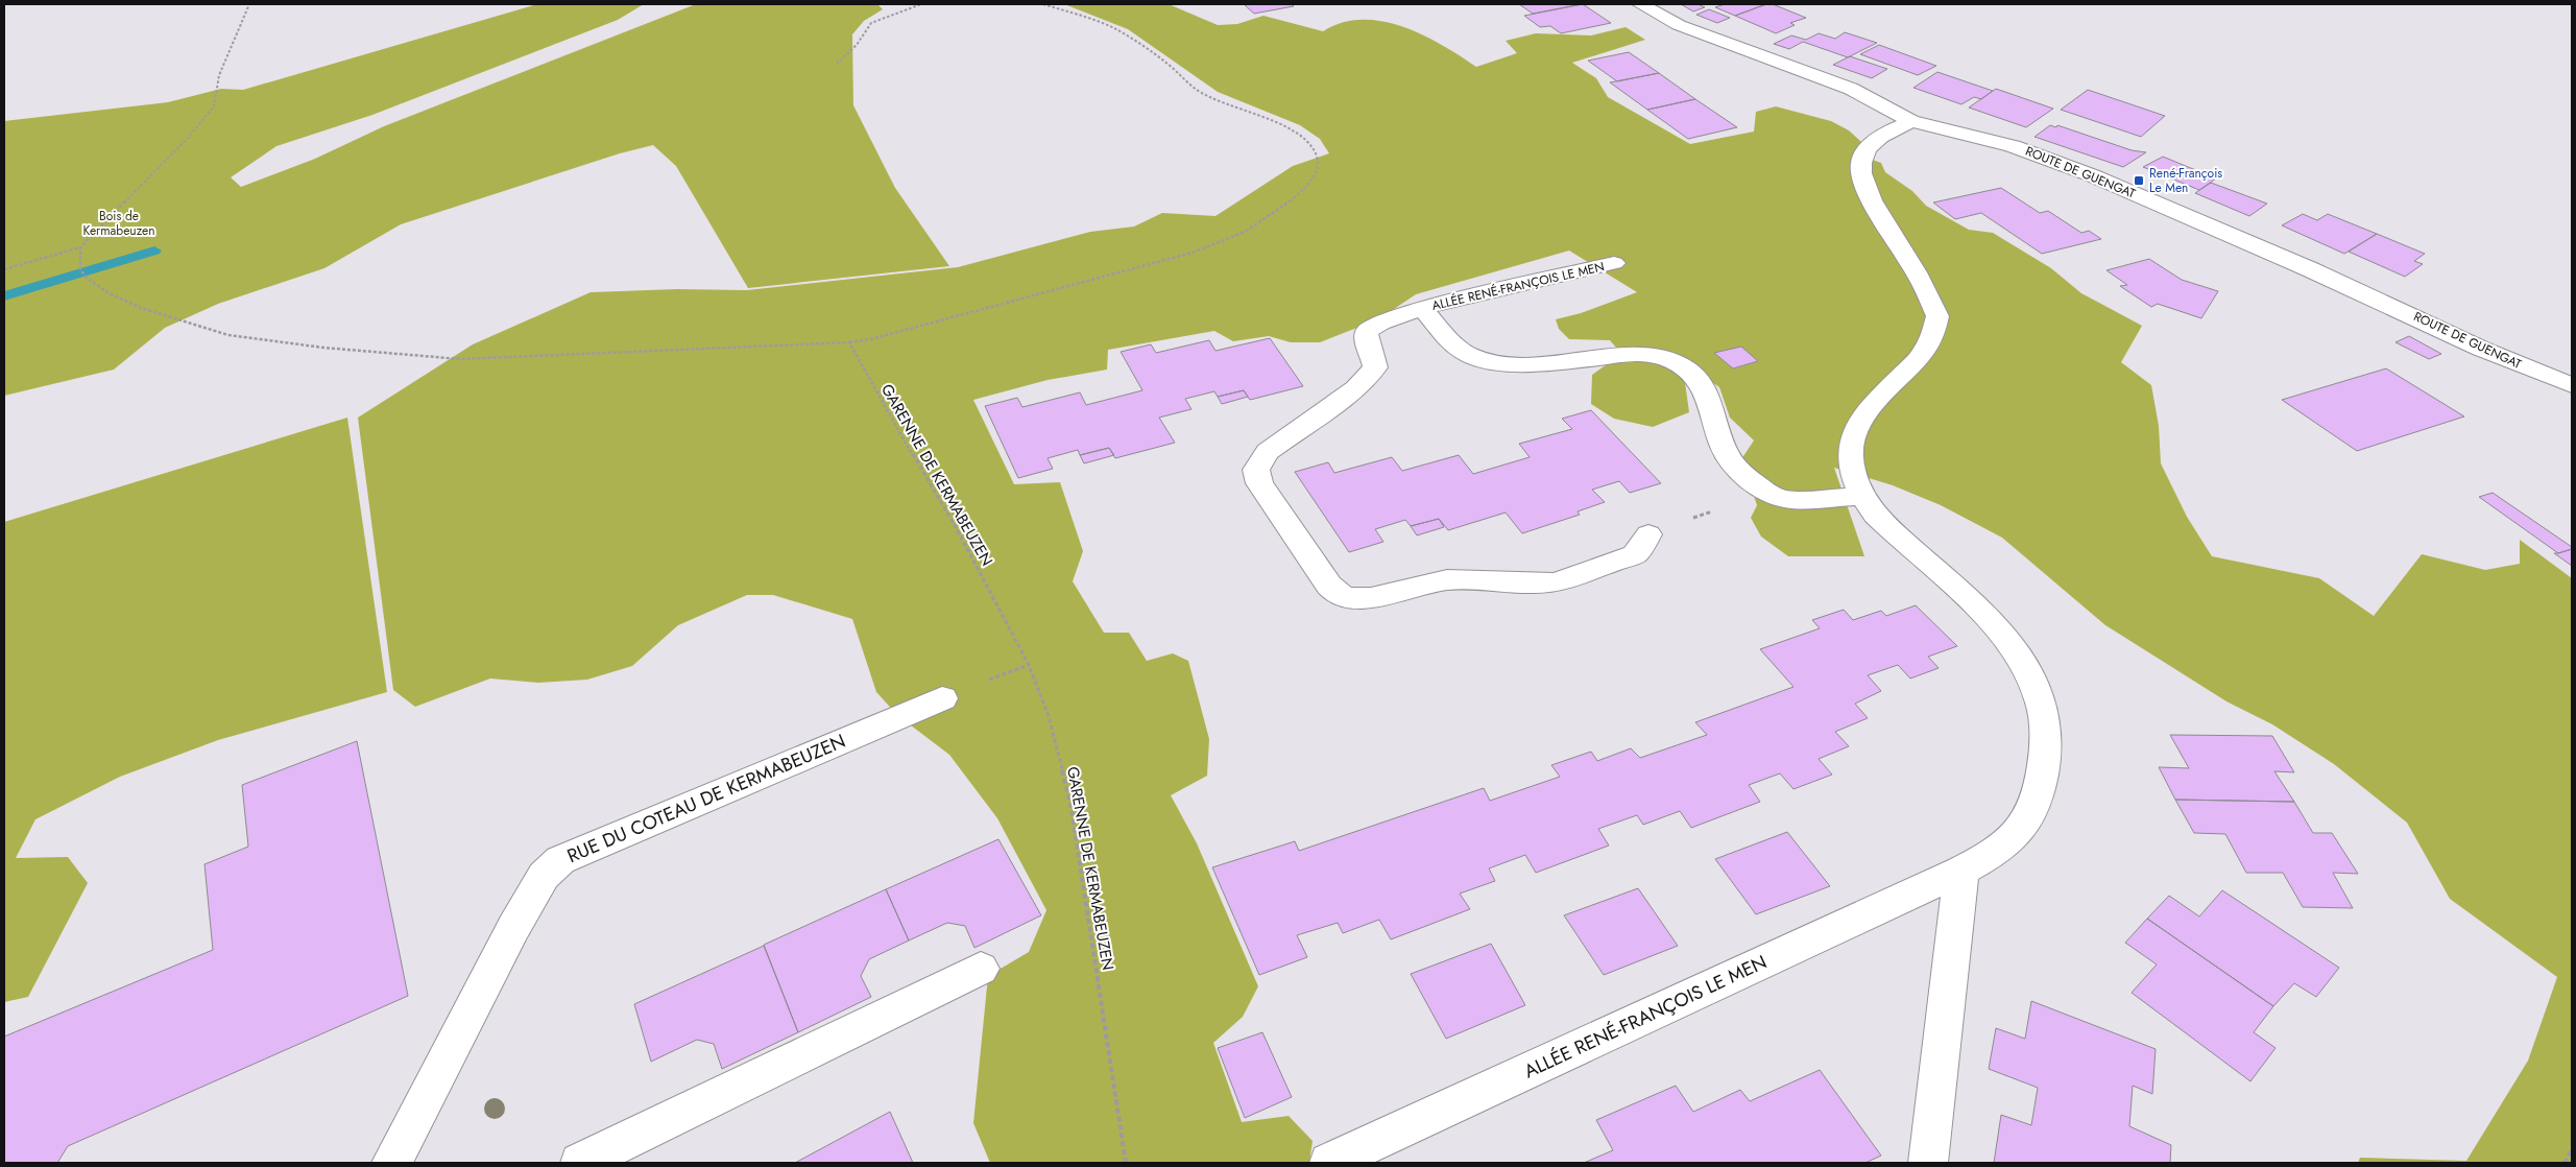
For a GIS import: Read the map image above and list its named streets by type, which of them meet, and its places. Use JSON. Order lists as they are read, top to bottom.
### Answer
{
  "streets": {
    "street": ["ROUTE DE GUENGAT", "ALLÉE RENÉ-FRANÇOIS LE MEN", "RUE DU COTEAU DE KERMABEUZEN"],
    "path": ["GARENNE DE KERMABEUZEN"]
  },
  "crossings": [
    ["ROUTE DE GUENGAT", "ALLÉE RENÉ-FRANÇOIS LE MEN"]
  ],
  "parks": ["Bois de Kermabeuzen"],
  "places": {
    "transit": ["René-François Le Men"]
  }
}
